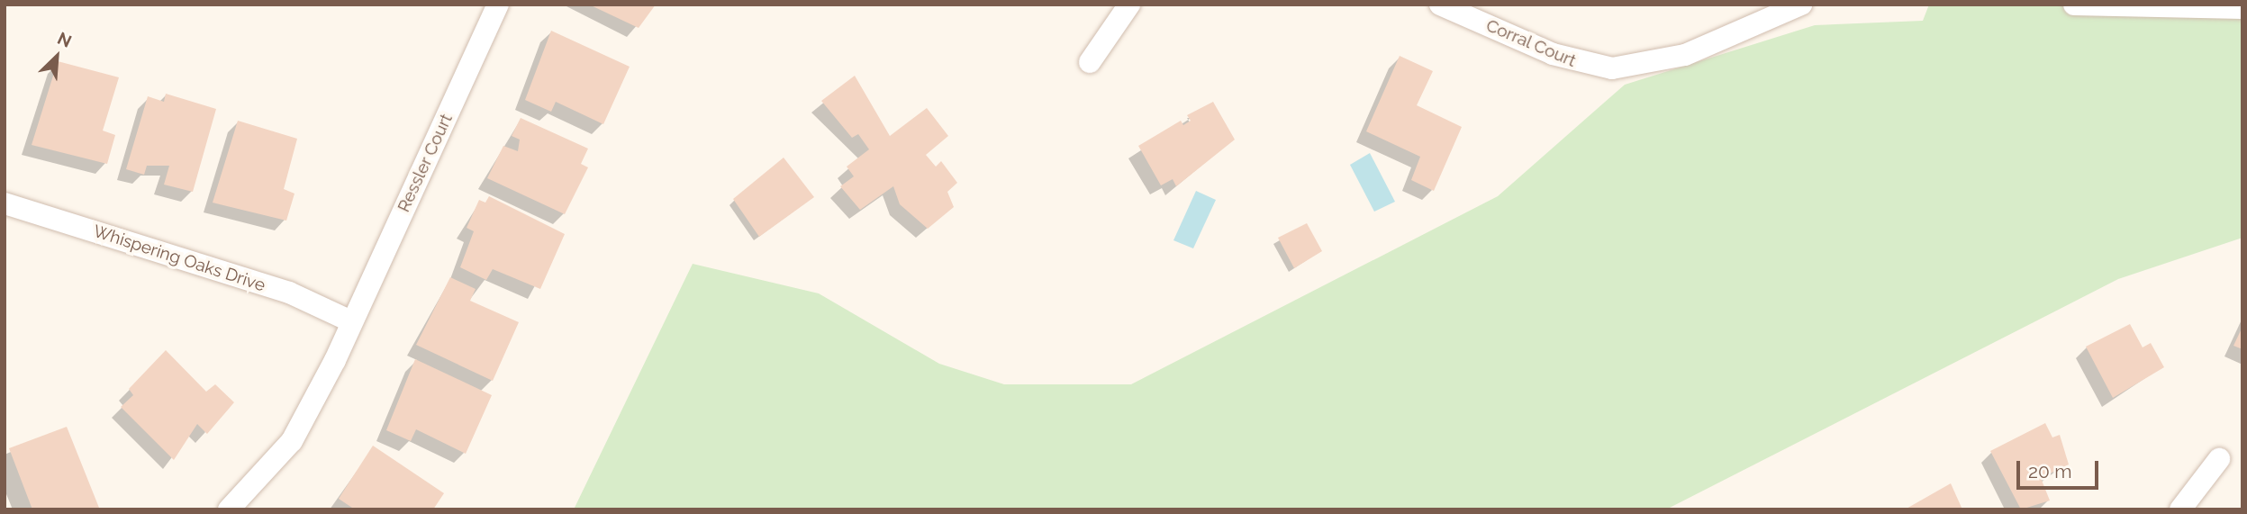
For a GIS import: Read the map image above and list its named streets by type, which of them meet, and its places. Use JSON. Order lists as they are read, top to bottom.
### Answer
{
  "streets": {
    "street": ["Corral Court", "Ressler Court", "Whispering Oaks Drive"]
  },
  "crossings": [
    ["Ressler Court", "Whispering Oaks Drive"]
  ],
  "scale_bar": "20 m",
  "north": "top right"
}
